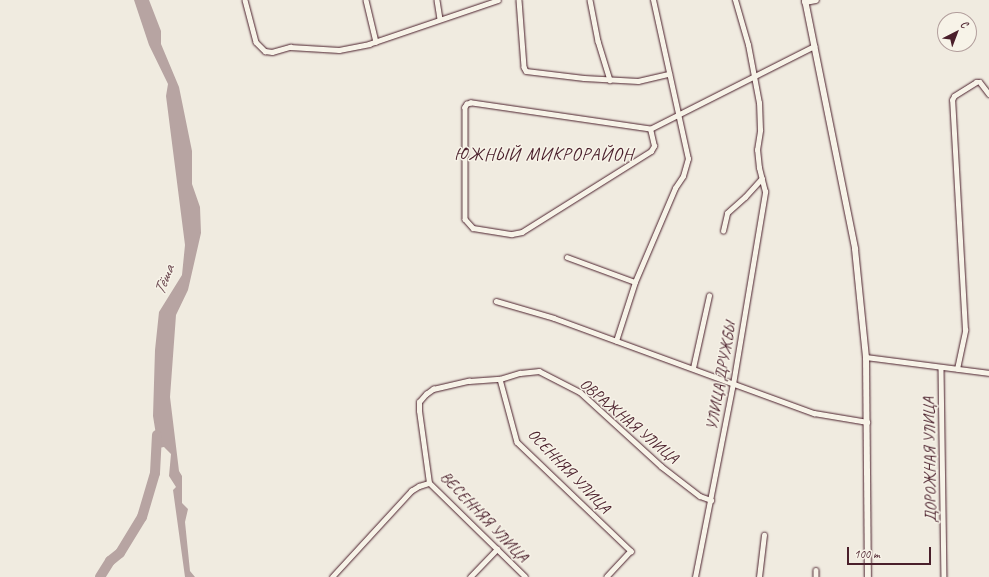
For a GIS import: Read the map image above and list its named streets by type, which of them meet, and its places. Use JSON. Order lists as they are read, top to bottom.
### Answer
{
  "streets": {
    "street": [
      "УЛИЦА ДРУЖБЫ",
      "ОВРАЖНАЯ УЛИЦА",
      "ДОРОЖНАЯ УЛИЦА",
      "ОСЕННЯЯ УЛИЦА",
      "ВЕСЕННЯЯ УЛИЦА"
    ]
  },
  "crossings": [
    ["УЛИЦА ДРУЖБЫ", "ОВРАЖНАЯ УЛИЦА"],
    ["ОВРАЖНАЯ УЛИЦА", "ОСЕННЯЯ УЛИЦА"],
    ["ОВРАЖНАЯ УЛИЦА", "ВЕСЕННЯЯ УЛИЦА"]
  ],
  "districts": ["ЮЖНЫЙ МИКРОРАЙОН"],
  "water": ["Тёша"],
  "scale_bar": "100 m",
  "north": "top right"
}
